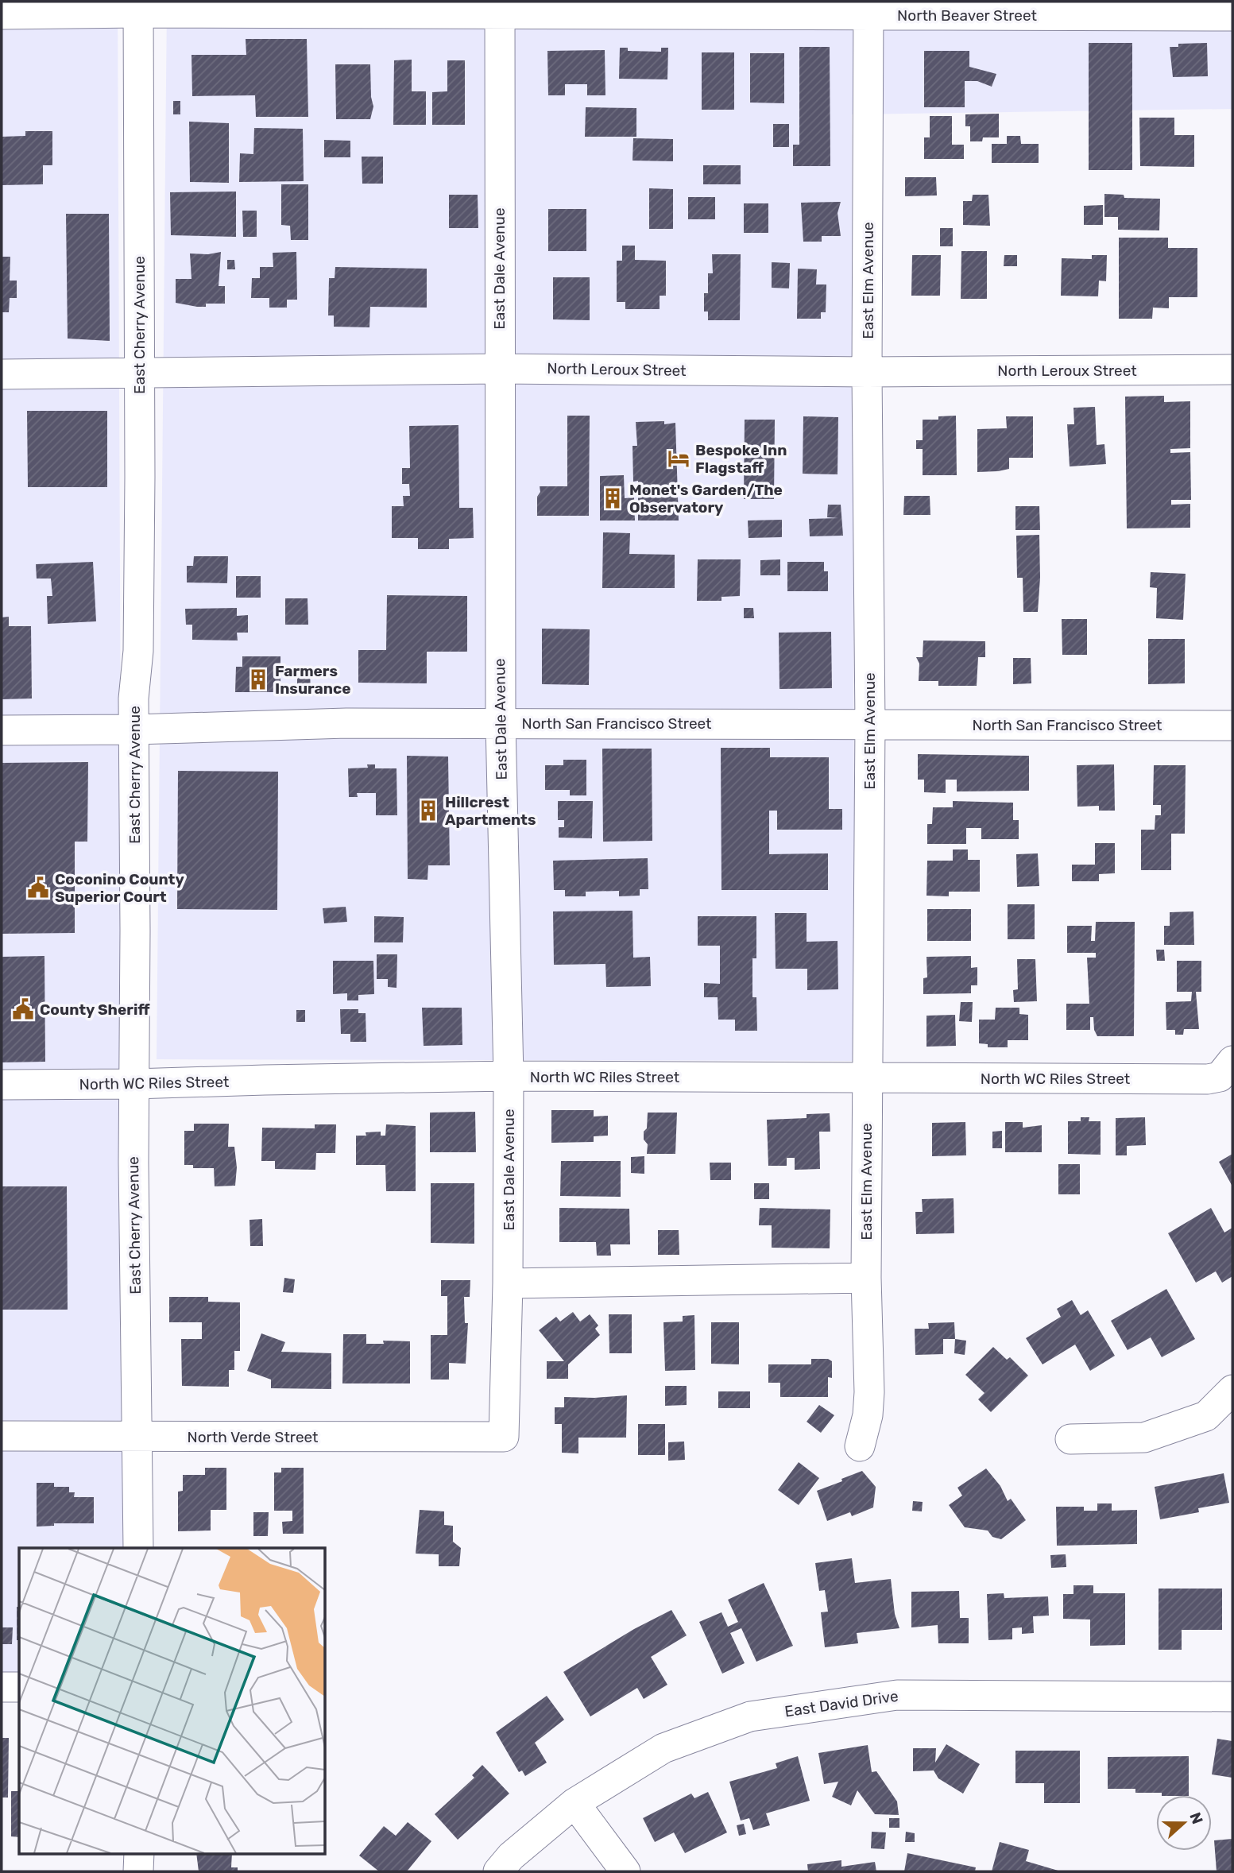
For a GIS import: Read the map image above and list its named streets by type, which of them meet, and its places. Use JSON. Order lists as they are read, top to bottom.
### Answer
{
  "streets": {
    "street": [
      "North Beaver Street",
      "East Dale Avenue",
      "East Elm Avenue",
      "East Cherry Avenue",
      "North Leroux Street",
      "North San Francisco Street",
      "North WC Riles Street",
      "North Verde Street",
      "East David Drive"
    ]
  },
  "crossings": [
    ["North Beaver Street", "East Dale Avenue"],
    ["North Beaver Street", "East Elm Avenue"],
    ["North Beaver Street", "East Cherry Avenue"],
    ["East Dale Avenue", "North Leroux Street"],
    ["East Dale Avenue", "North San Francisco Street"],
    ["East Dale Avenue", "North WC Riles Street"],
    ["East Dale Avenue", "North Verde Street"],
    ["East Elm Avenue", "North Leroux Street"],
    ["East Elm Avenue", "North San Francisco Street"],
    ["East Elm Avenue", "North WC Riles Street"],
    ["East Cherry Avenue", "North Leroux Street"],
    ["East Cherry Avenue", "North San Francisco Street"],
    ["East Cherry Avenue", "North WC Riles Street"],
    ["East Cherry Avenue", "North Verde Street"]
  ],
  "places": {
    "hotel": ["Bespoke Inn Flagstaff"],
    "building": ["Monet's Garden/The Observatory", "Farmers Insurance", "Hillcrest Apartments"],
    "public building": ["Coconino County Superior Court", "County Sheriff"]
  },
  "north": "right"
}
